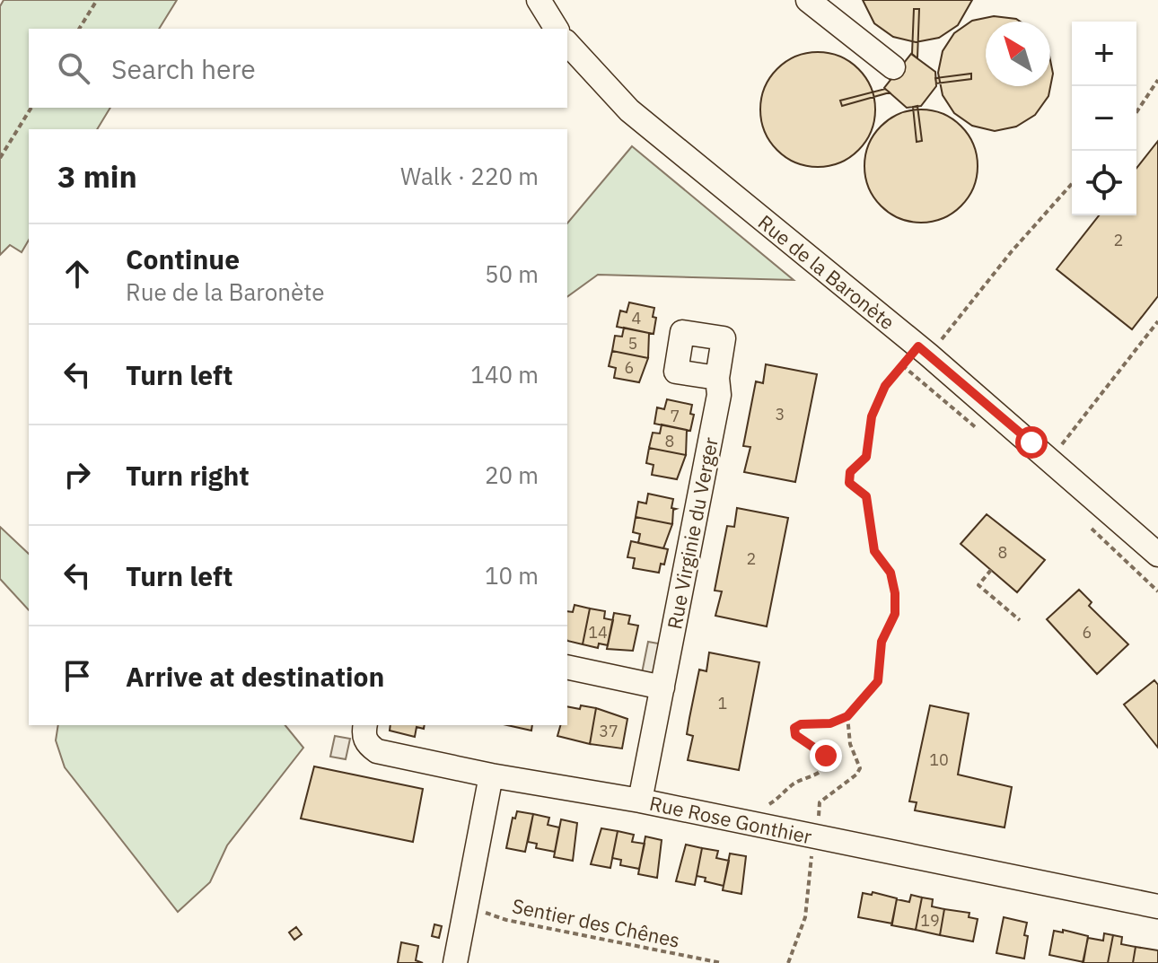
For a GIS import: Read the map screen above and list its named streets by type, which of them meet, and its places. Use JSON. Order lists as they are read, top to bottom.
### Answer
{
  "streets": {
    "street": ["Rue de la Baronète", "Rue Virginie du Verger", "Rue Rose Gonthier"],
    "path": ["Sentier des Chênes"]
  },
  "crossings": [
    ["Rue Virginie du Verger", "Rue Rose Gonthier"]
  ],
  "house_numbers": [
    "2",
    "4",
    "5",
    "6",
    "3",
    "7",
    "8",
    "8",
    "2",
    "14",
    "6",
    "1",
    "37",
    "10",
    "19"
  ],
  "north": "top left",
  "page": {
    "map_buttons": ["+", "−"],
    "search": "Search here",
    "heading": ["3 min", "Walk · 220 m"],
    "list": [
      ["Continue", "Rue de la Baronète", "50 m"],
      ["Turn left", "140 m"],
      ["Turn right", "20 m"],
      ["Turn left", "10 m"],
      "Arrive at destination"
    ]
  }
}
